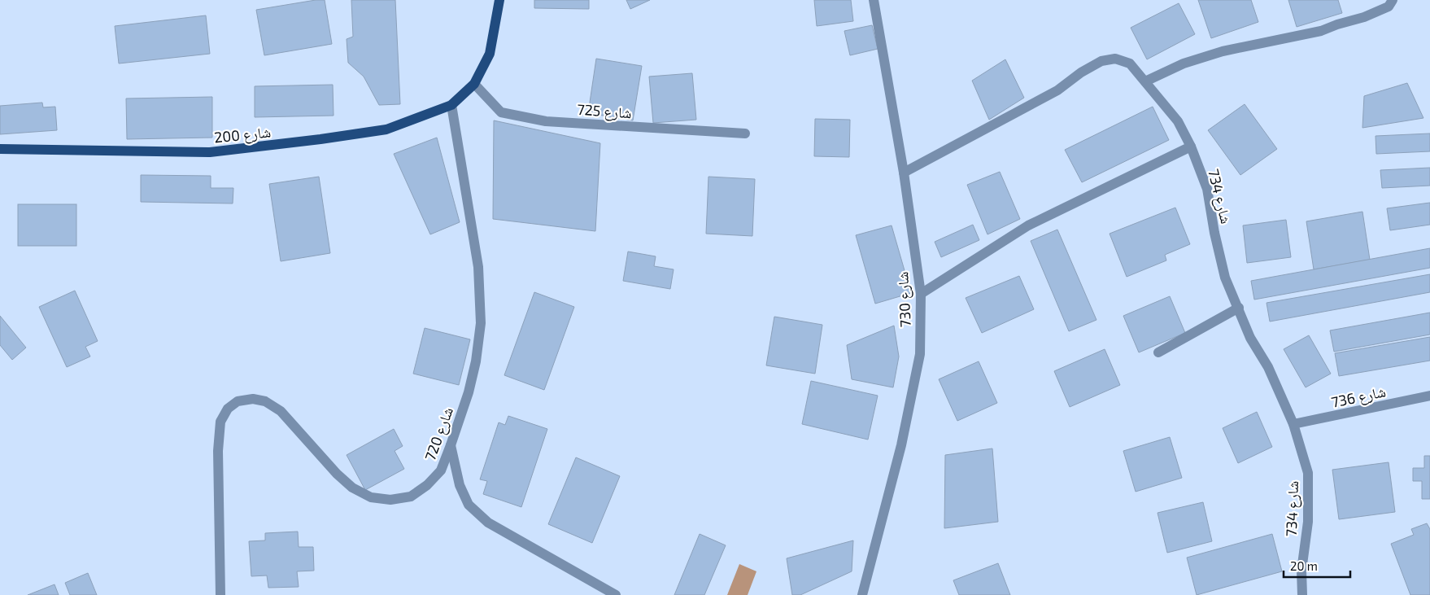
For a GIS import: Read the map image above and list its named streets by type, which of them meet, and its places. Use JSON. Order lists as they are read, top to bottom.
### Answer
{
  "streets": {
    "main road": ["شارع 200"],
    "street": [
      "شارع 725",
      "شارع 734",
      "شارع 730",
      "شارع 736",
      "شارع 720"
    ]
  },
  "crossings": [
    ["شارع 725", "شارع 200"],
    ["شارع 200", "شارع 720"],
    ["شارع 734", "شارع 730"],
    ["شارع 734", "شارع 736"]
  ],
  "scale_bar": "20 m"
}
